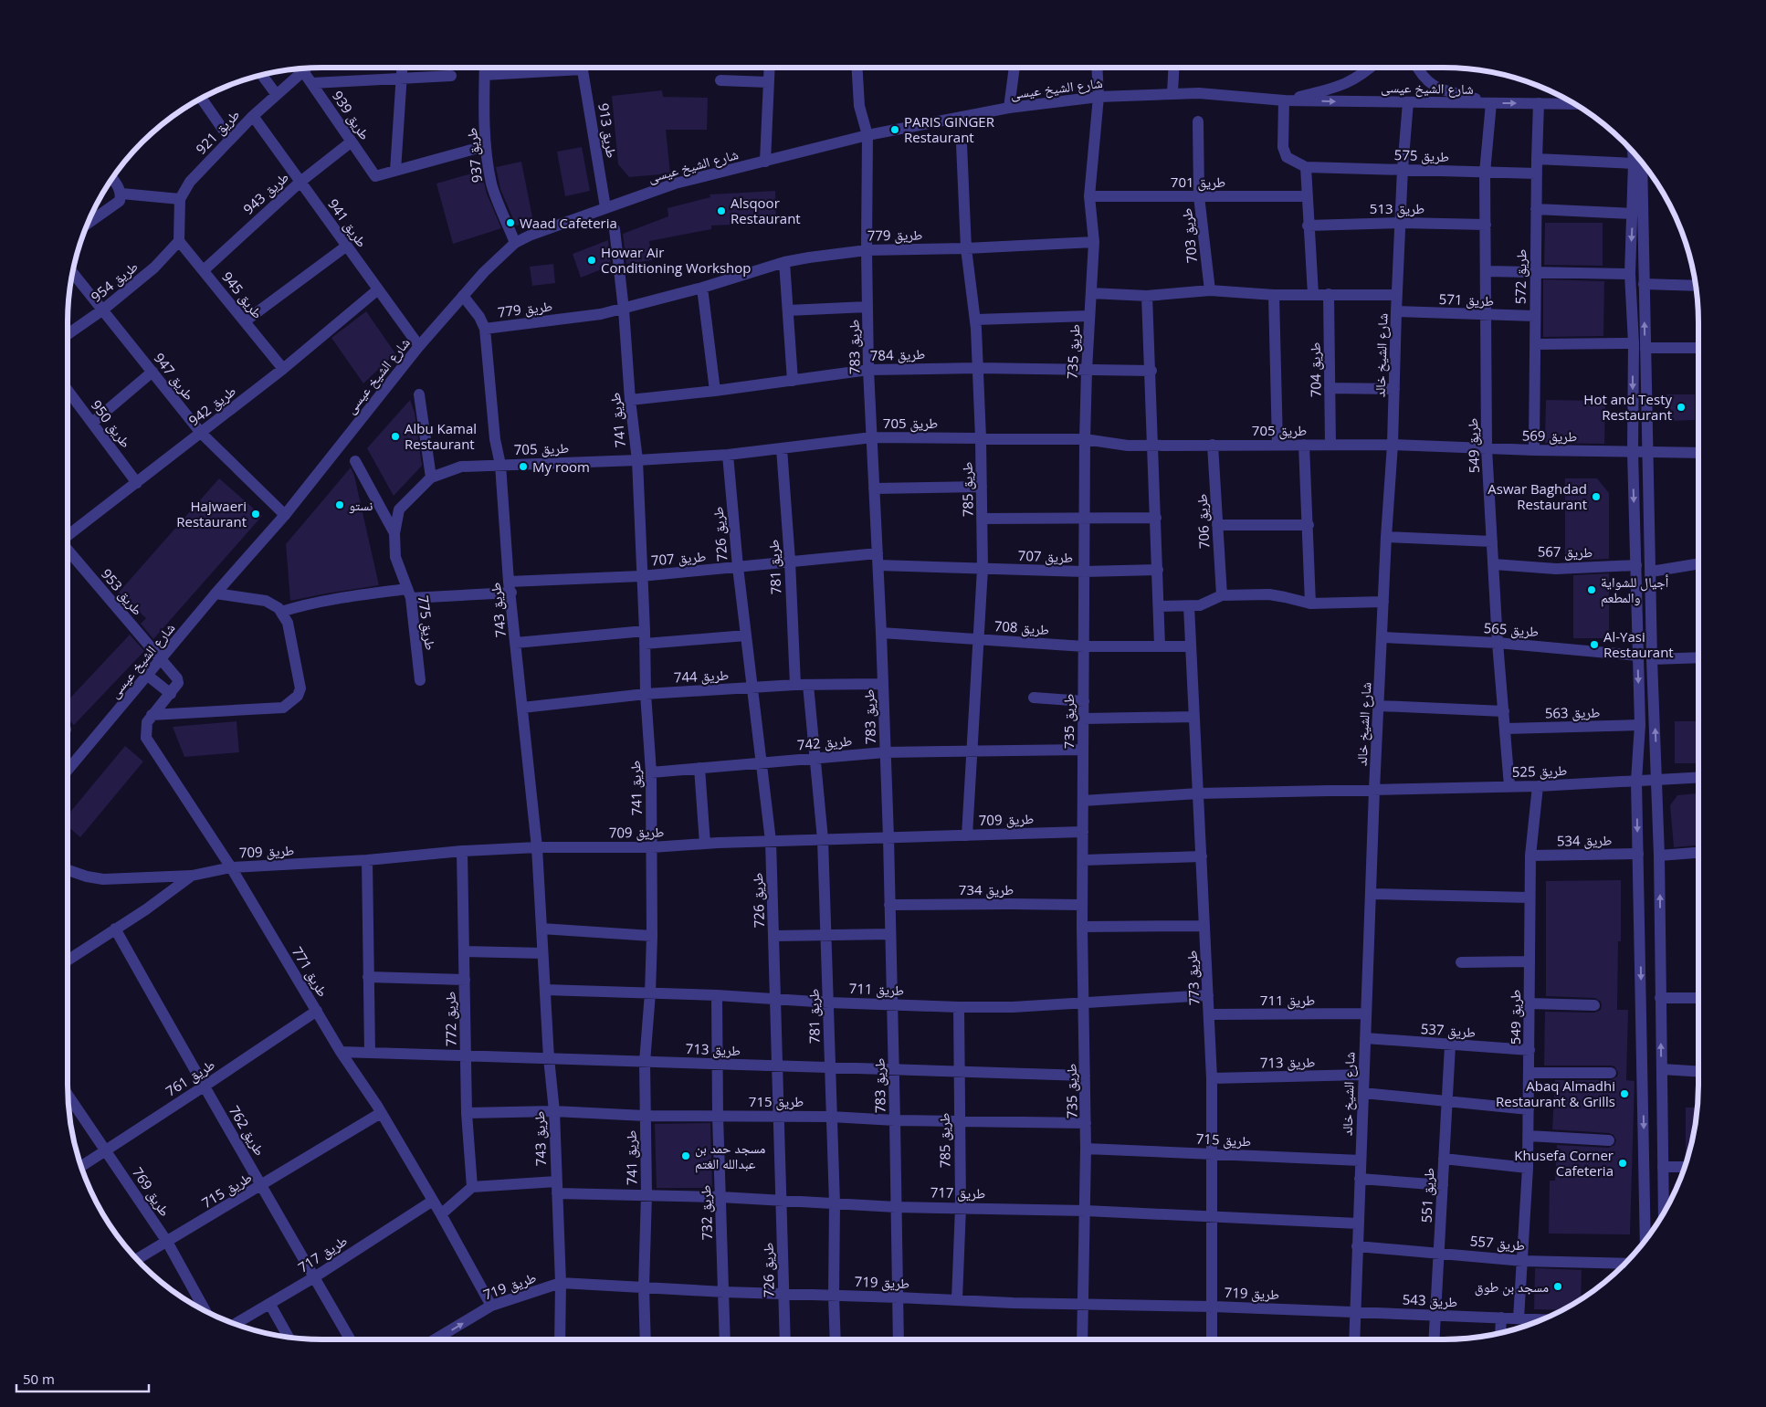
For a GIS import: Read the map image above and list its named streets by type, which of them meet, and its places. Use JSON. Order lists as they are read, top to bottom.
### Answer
{
  "streets": {
    "street": [
      "شارع الشيخ عيسى",
      "طريق 939",
      "طريق 913",
      "طريق 921",
      "طريق 937",
      "طريق 575",
      "طريق 701",
      "طريق 943",
      "طريق 513",
      "طريق 941",
      "طريق 779",
      "طريق 703",
      "طريق 572",
      "طريق 954",
      "طريق 945",
      "طريق 571",
      "طريق 783",
      "طريق 735",
      "طريق 784",
      "شارع الشيخ خالد",
      "طريق 704",
      "طريق 947",
      "طريق 942",
      "طريق 741",
      "طريق 705",
      "طريق 950",
      "طريق 569",
      "طريق 549",
      "طريق 785",
      "طريق 706",
      "طريق 726",
      "طريق 567",
      "طريق 707",
      "طريق 781",
      "طريق 953",
      "طريق 743",
      "طريق 775",
      "طريق 708",
      "طريق 565",
      "طريق 744",
      "طريق 563",
      "طريق 742",
      "طريق 525",
      "طريق 709",
      "طريق 534",
      "طريق 734",
      "طريق 771",
      "طريق 773",
      "طريق 711",
      "طريق 772",
      "طريق 537",
      "طريق 713",
      "طريق 761",
      "طريق 715",
      "طريق 762",
      "طريق 769",
      "طريق 717",
      "طريق 551",
      "طريق 732",
      "طريق 557",
      "طريق 719",
      "طريق 543"
    ]
  },
  "crossings": [
    ["شارع الشيخ عيسى", "طريق 913"],
    ["شارع الشيخ عيسى", "طريق 937"],
    ["شارع الشيخ عيسى", "طريق 941"],
    ["شارع الشيخ عيسى", "طريق 572"],
    ["شارع الشيخ عيسى", "طريق 783"],
    ["شارع الشيخ عيسى", "طريق 735"],
    ["شارع الشيخ عيسى", "شارع الشيخ خالد"],
    ["شارع الشيخ عيسى", "طريق 947"],
    ["شارع الشيخ عيسى", "طريق 549"],
    ["شارع الشيخ عيسى", "طريق 953"],
    ["شارع الشيخ عيسى", "طريق 743"],
    ["طريق 939", "طريق 921"],
    ["طريق 939", "طريق 943"],
    ["طريق 921", "طريق 941"],
    ["طريق 575", "طريق 572"],
    ["طريق 575", "شارع الشيخ خالد"],
    ["طريق 575", "طريق 549"],
    ["طريق 701", "طريق 703"],
    ["طريق 701", "طريق 735"],
    ["طريق 943", "طريق 941"],
    ["طريق 943", "طريق 945"],
    ["طريق 513", "شارع الشيخ خالد"],
    ["طريق 513", "طريق 549"],
    ["طريق 941", "طريق 942"],
    ["طريق 779", "طريق 783"],
    ["طريق 779", "طريق 735"],
    ["طريق 779", "طريق 741"],
    ["طريق 779", "طريق 785"],
    ["طريق 779", "طريق 743"],
    ["طريق 572", "طريق 571"],
    ["طريق 572", "طريق 569"],
    ["طريق 954", "طريق 945"],
    ["طريق 954", "طريق 947"],
    ["طريق 945", "طريق 942"],
    ["طريق 571", "شارع الشيخ خالد"],
    ["طريق 571", "طريق 549"],
    ["طريق 783", "طريق 784"],
    ["طريق 783", "طريق 705"],
    ["طريق 783", "طريق 707"],
    ["طريق 783", "طريق 708"],
    ["طريق 783", "طريق 744"],
    ["طريق 783", "طريق 742"],
    ["طريق 783", "طريق 709"],
    ["طريق 783", "طريق 734"],
    ["طريق 783", "طريق 711"],
    ["طريق 783", "طريق 713"],
    ["طريق 783", "طريق 715"],
    ["طريق 783", "طريق 717"],
    ["طريق 783", "طريق 719"],
    ["طريق 735", "طريق 784"],
    ["طريق 735", "طريق 705"],
    ["طريق 735", "طريق 707"],
    ["طريق 735", "طريق 708"],
    ["طريق 735", "طريق 742"],
    ["طريق 735", "طريق 709"],
    ["طريق 735", "طريق 734"],
    ["طريق 735", "طريق 711"],
    ["طريق 735", "طريق 713"],
    ["طريق 735", "طريق 715"],
    ["طريق 735", "طريق 717"],
    ["طريق 735", "طريق 719"],
    ["طريق 784", "طريق 741"],
    ["طريق 784", "طريق 785"],
    ["شارع الشيخ خالد", "طريق 705"],
    ["شارع الشيخ خالد", "طريق 569"],
    ["شارع الشيخ خالد", "طريق 565"],
    ["شارع الشيخ خالد", "طريق 525"],
    ["شارع الشيخ خالد", "طريق 711"],
    ["شارع الشيخ خالد", "طريق 537"],
    ["شارع الشيخ خالد", "طريق 713"],
    ["شارع الشيخ خالد", "طريق 715"],
    ["شارع الشيخ خالد", "طريق 717"],
    ["شارع الشيخ خالد", "طريق 557"],
    ["شارع الشيخ خالد", "طريق 719"],
    ["شارع الشيخ خالد", "طريق 543"],
    ["طريق 704", "طريق 705"],
    ["طريق 947", "طريق 942"],
    ["طريق 942", "طريق 950"],
    ["طريق 741", "طريق 705"],
    ["طريق 741", "طريق 707"],
    ["طريق 741", "طريق 744"],
    ["طريق 741", "طريق 742"],
    ["طريق 741", "طريق 709"],
    ["طريق 741", "طريق 711"],
    ["طريق 741", "طريق 713"],
    ["طريق 741", "طريق 715"],
    ["طريق 741", "طريق 717"],
    ["طريق 741", "طريق 719"],
    ["طريق 705", "طريق 569"],
    ["طريق 705", "طريق 785"],
    ["طريق 705", "طريق 706"],
    ["طريق 705", "طريق 726"],
    ["طريق 705", "طريق 781"],
    ["طريق 705", "طريق 743"],
    ["طريق 705", "طريق 775"],
    ["طريق 569", "طريق 549"],
    ["طريق 549", "طريق 567"],
    ["طريق 549", "طريق 565"],
    ["طريق 549", "طريق 563"],
    ["طريق 549", "طريق 525"],
    ["طريق 549", "طريق 534"],
    ["طريق 549", "طريق 537"],
    ["طريق 549", "طريق 557"],
    ["طريق 549", "طريق 543"],
    ["طريق 785", "طريق 707"],
    ["طريق 785", "طريق 708"],
    ["طريق 785", "طريق 742"],
    ["طريق 785", "طريق 709"],
    ["طريق 785", "طريق 711"],
    ["طريق 785", "طريق 713"],
    ["طريق 785", "طريق 715"],
    ["طريق 785", "طريق 717"],
    ["طريق 785", "طريق 719"],
    ["طريق 726", "طريق 707"],
    ["طريق 726", "طريق 744"],
    ["طريق 726", "طريق 742"],
    ["طريق 726", "طريق 709"],
    ["طريق 726", "طريق 711"],
    ["طريق 726", "طريق 713"],
    ["طريق 726", "طريق 715"],
    ["طريق 726", "طريق 717"],
    ["طريق 726", "طريق 719"],
    ["طريق 707", "طريق 781"],
    ["طريق 707", "طريق 743"],
    ["طريق 707", "طريق 775"],
    ["طريق 781", "طريق 744"],
    ["طريق 781", "طريق 742"],
    ["طريق 781", "طريق 709"],
    ["طريق 781", "طريق 711"],
    ["طريق 781", "طريق 713"],
    ["طريق 781", "طريق 715"],
    ["طريق 781", "طريق 717"],
    ["طريق 781", "طريق 719"],
    ["طريق 743", "طريق 744"],
    ["طريق 743", "طريق 709"],
    ["طريق 743", "طريق 711"],
    ["طريق 743", "طريق 713"],
    ["طريق 743", "طريق 715"],
    ["طريق 743", "طريق 717"],
    ["طريق 743", "طريق 719"],
    ["طريق 708", "طريق 773"],
    ["طريق 709", "طريق 771"],
    ["طريق 709", "طريق 772"],
    ["طريق 709", "طريق 762"],
    ["طريق 771", "طريق 713"],
    ["طريق 771", "طريق 761"],
    ["طريق 771", "طريق 715"],
    ["طريق 771", "طريق 717"],
    ["طريق 771", "طريق 719"],
    ["طريق 773", "طريق 711"],
    ["طريق 773", "طريق 713"],
    ["طريق 773", "طريق 715"],
    ["طريق 773", "طريق 717"],
    ["طريق 773", "طريق 719"],
    ["طريق 711", "طريق 732"],
    ["طريق 772", "طريق 713"],
    ["طريق 772", "طريق 715"],
    ["طريق 537", "طريق 551"],
    ["طريق 713", "طريق 732"],
    ["طريق 761", "طريق 762"],
    ["طريق 761", "طريق 769"],
    ["طريق 715", "طريق 762"],
    ["طريق 715", "طريق 769"],
    ["طريق 715", "طريق 732"],
    ["طريق 762", "طريق 717"],
    ["طريق 717", "طريق 732"],
    ["طريق 551", "طريق 557"],
    ["طريق 551", "طريق 543"],
    ["طريق 732", "طريق 719"],
    ["طريق 719", "طريق 543"]
  ],
  "places": [
    "PARIS GINGER Restaurant",
    "Alsqoor Restaurant",
    "Waad Cafeteria",
    "Howar Air Conditioning Workshop",
    "Hot and Testy Restaurant",
    "Albu Kamal Restaurant",
    "My room",
    "Aswar Baghdad Restaurant",
    "نستو",
    "Hajwaeri Restaurant",
    "أجيال للشواية والمطعم",
    "Al-Yasi Restaurant",
    "Abaq Almadhi Restaurant & Grills",
    "مسجد حمد بن عبدالله الغتم",
    "Khusefa Corner Cafeteria",
    "مسجد بن طوق"
  ],
  "scale_bar": "50 m"
}
